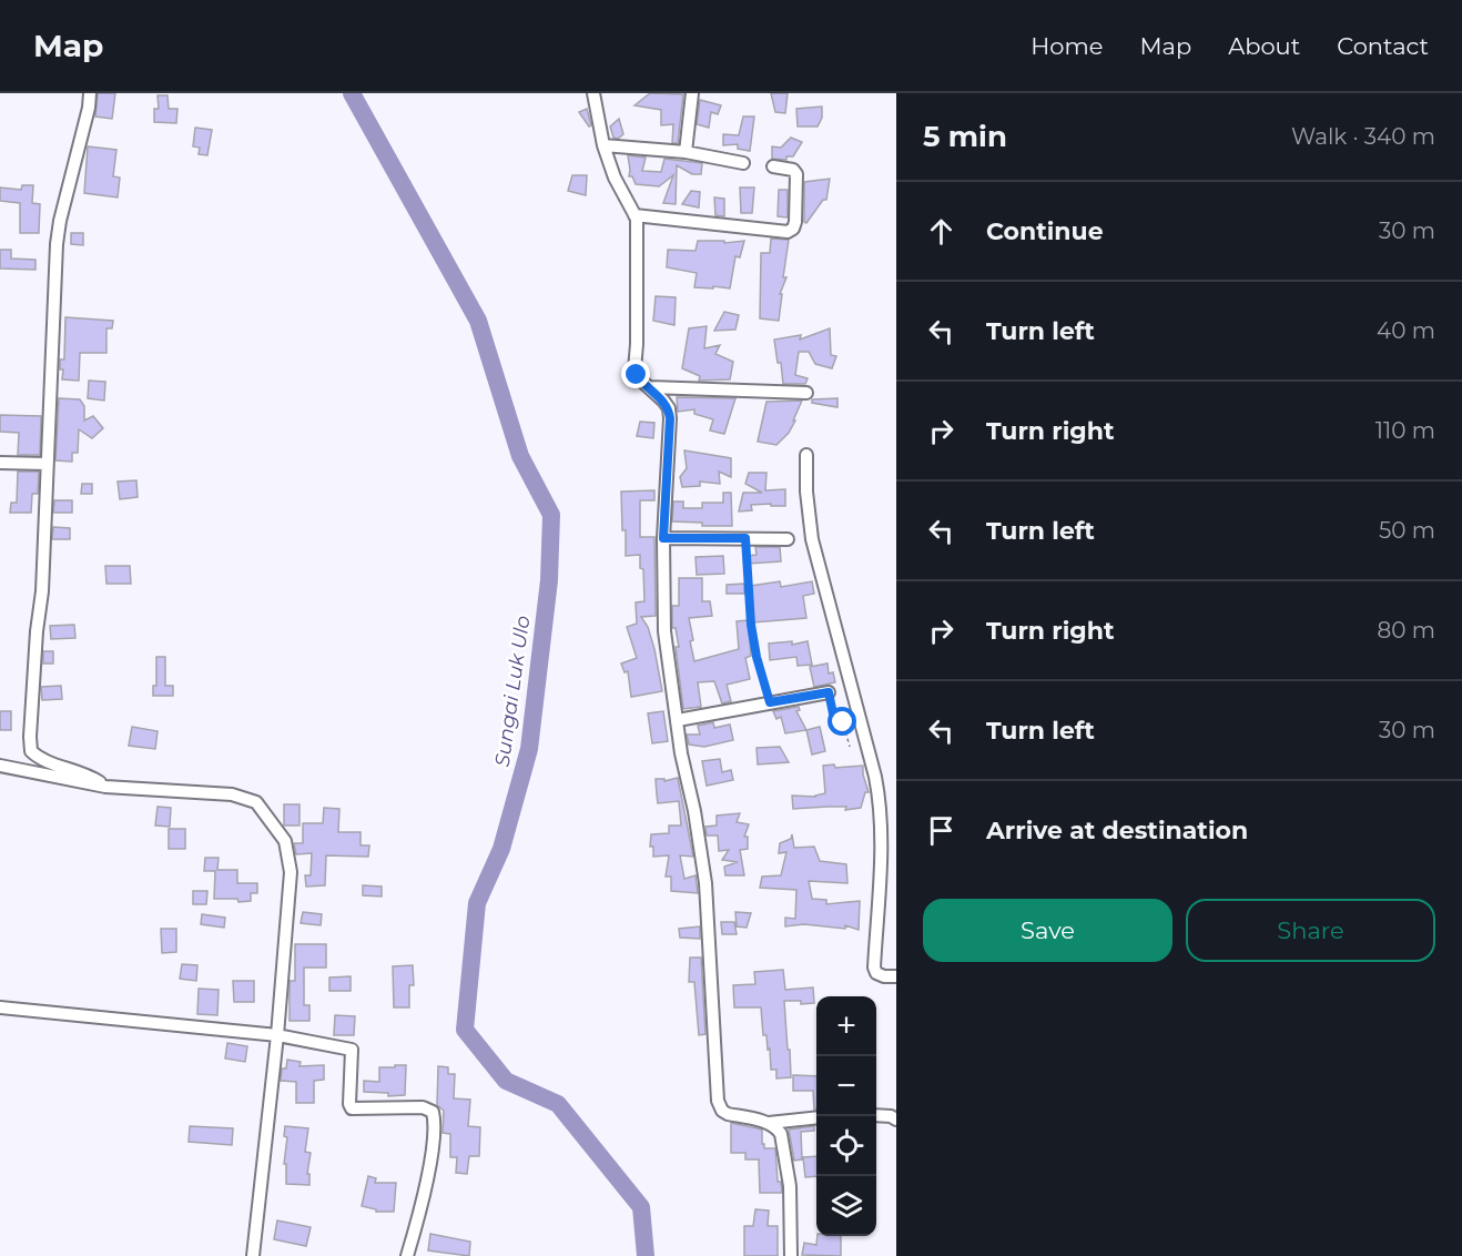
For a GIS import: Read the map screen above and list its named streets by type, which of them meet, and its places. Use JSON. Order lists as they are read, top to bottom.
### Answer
{
  "water": ["Sungai Luk Ulo"],
  "page": {
    "header": "Map",
    "nav": [
      "Home",
      "Map",
      "About",
      "Contact"
    ],
    "heading": ["5 min", "Walk · 340 m"],
    "list": [
      ["Continue", "30 m"],
      ["Turn left", "40 m"],
      ["Turn right", "110 m"],
      ["Turn left", "50 m"],
      ["Turn right", "80 m"],
      ["Turn left", "30 m"],
      "Arrive at destination"
    ],
    "buttons": ["Save", "Share"],
    "map_buttons": ["+", "−"]
  }
}
